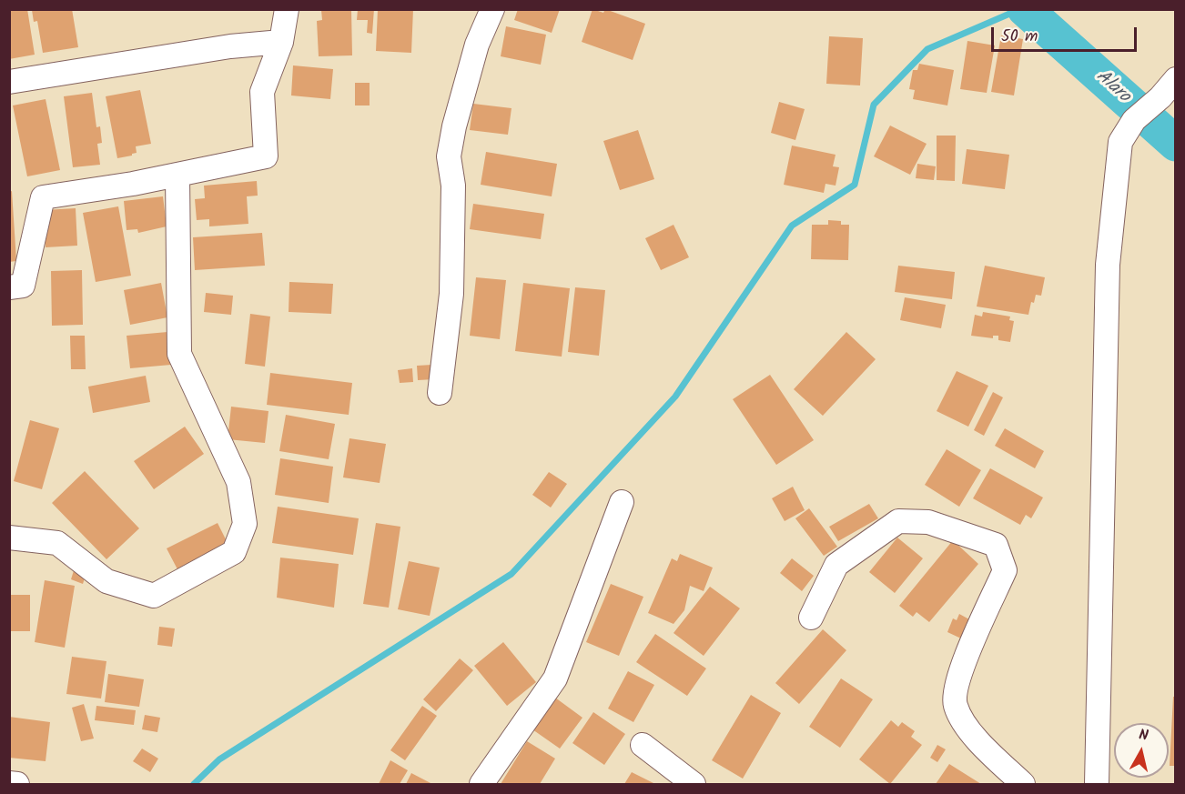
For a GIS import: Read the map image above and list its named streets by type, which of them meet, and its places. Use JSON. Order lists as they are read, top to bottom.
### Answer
{
  "water": ["Alaro"],
  "scale_bar": "50 m",
  "north": "top"
}
